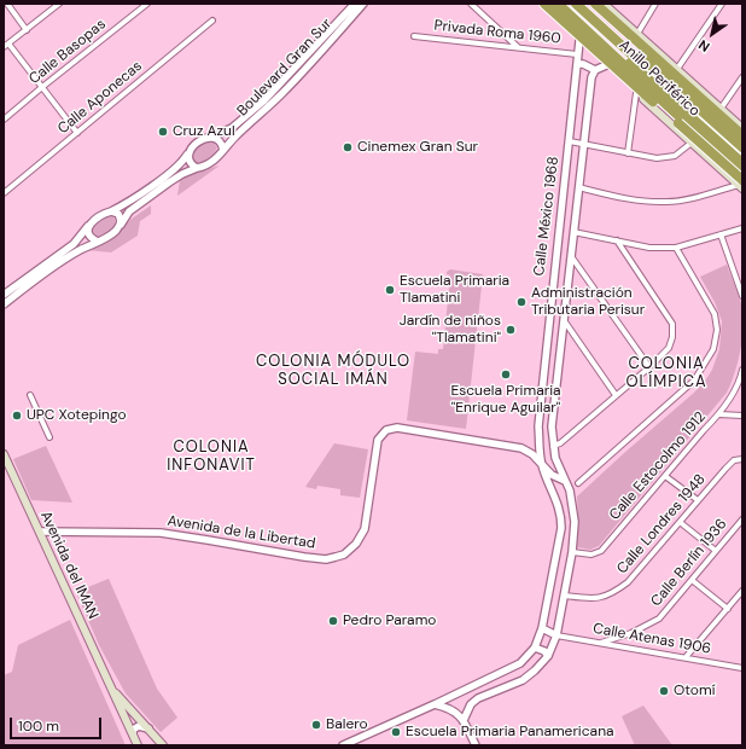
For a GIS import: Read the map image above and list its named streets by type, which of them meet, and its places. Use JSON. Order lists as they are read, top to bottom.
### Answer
{
  "streets": {
    "highway": ["Anillo Periférico"],
    "main road": ["Avenida del IMAN"],
    "street": [
      "Privada Roma 1960",
      "Calle Basopas",
      "Boulevard Gran Sur",
      "Calle Aponecas",
      "Calle México 1968",
      "Calle Estocolmo 1912",
      "Calle Londres 1948",
      "Avenida de la Libertad",
      "Calle Berlín 1936",
      "Calle Atenas 1906"
    ]
  },
  "crossings": [
    ["Privada Roma 1960", "Calle México 1968"],
    ["Calle México 1968", "Calle Estocolmo 1912"],
    ["Calle México 1968", "Calle Londres 1948"],
    ["Calle México 1968", "Avenida de la Libertad"],
    ["Calle México 1968", "Calle Atenas 1906"],
    ["Avenida de la Libertad", "Avenida del IMAN"],
    ["Calle Berlín 1936", "Calle Atenas 1906"]
  ],
  "districts": ["COLONIA MÓDULO SOCIAL IMÁN", "COLONIA OLÍMPICA", "COLONIA INFONAVIT"],
  "places": [
    "Cruz Azul",
    "Cinemex Gran Sur",
    "Escuela Primaria Tlamatini",
    "Administración Tributaria Perisur",
    "Jardín de niños \"Tlamatini\"",
    "Escuela Primaria \"Enrique Aguilar\"",
    "UPC Xotepingo",
    "Pedro Paramo",
    "Otomí",
    "Balero",
    "Escuela Primaria Panamericana"
  ],
  "scale_bar": "100 m",
  "north": "bottom left"
}
